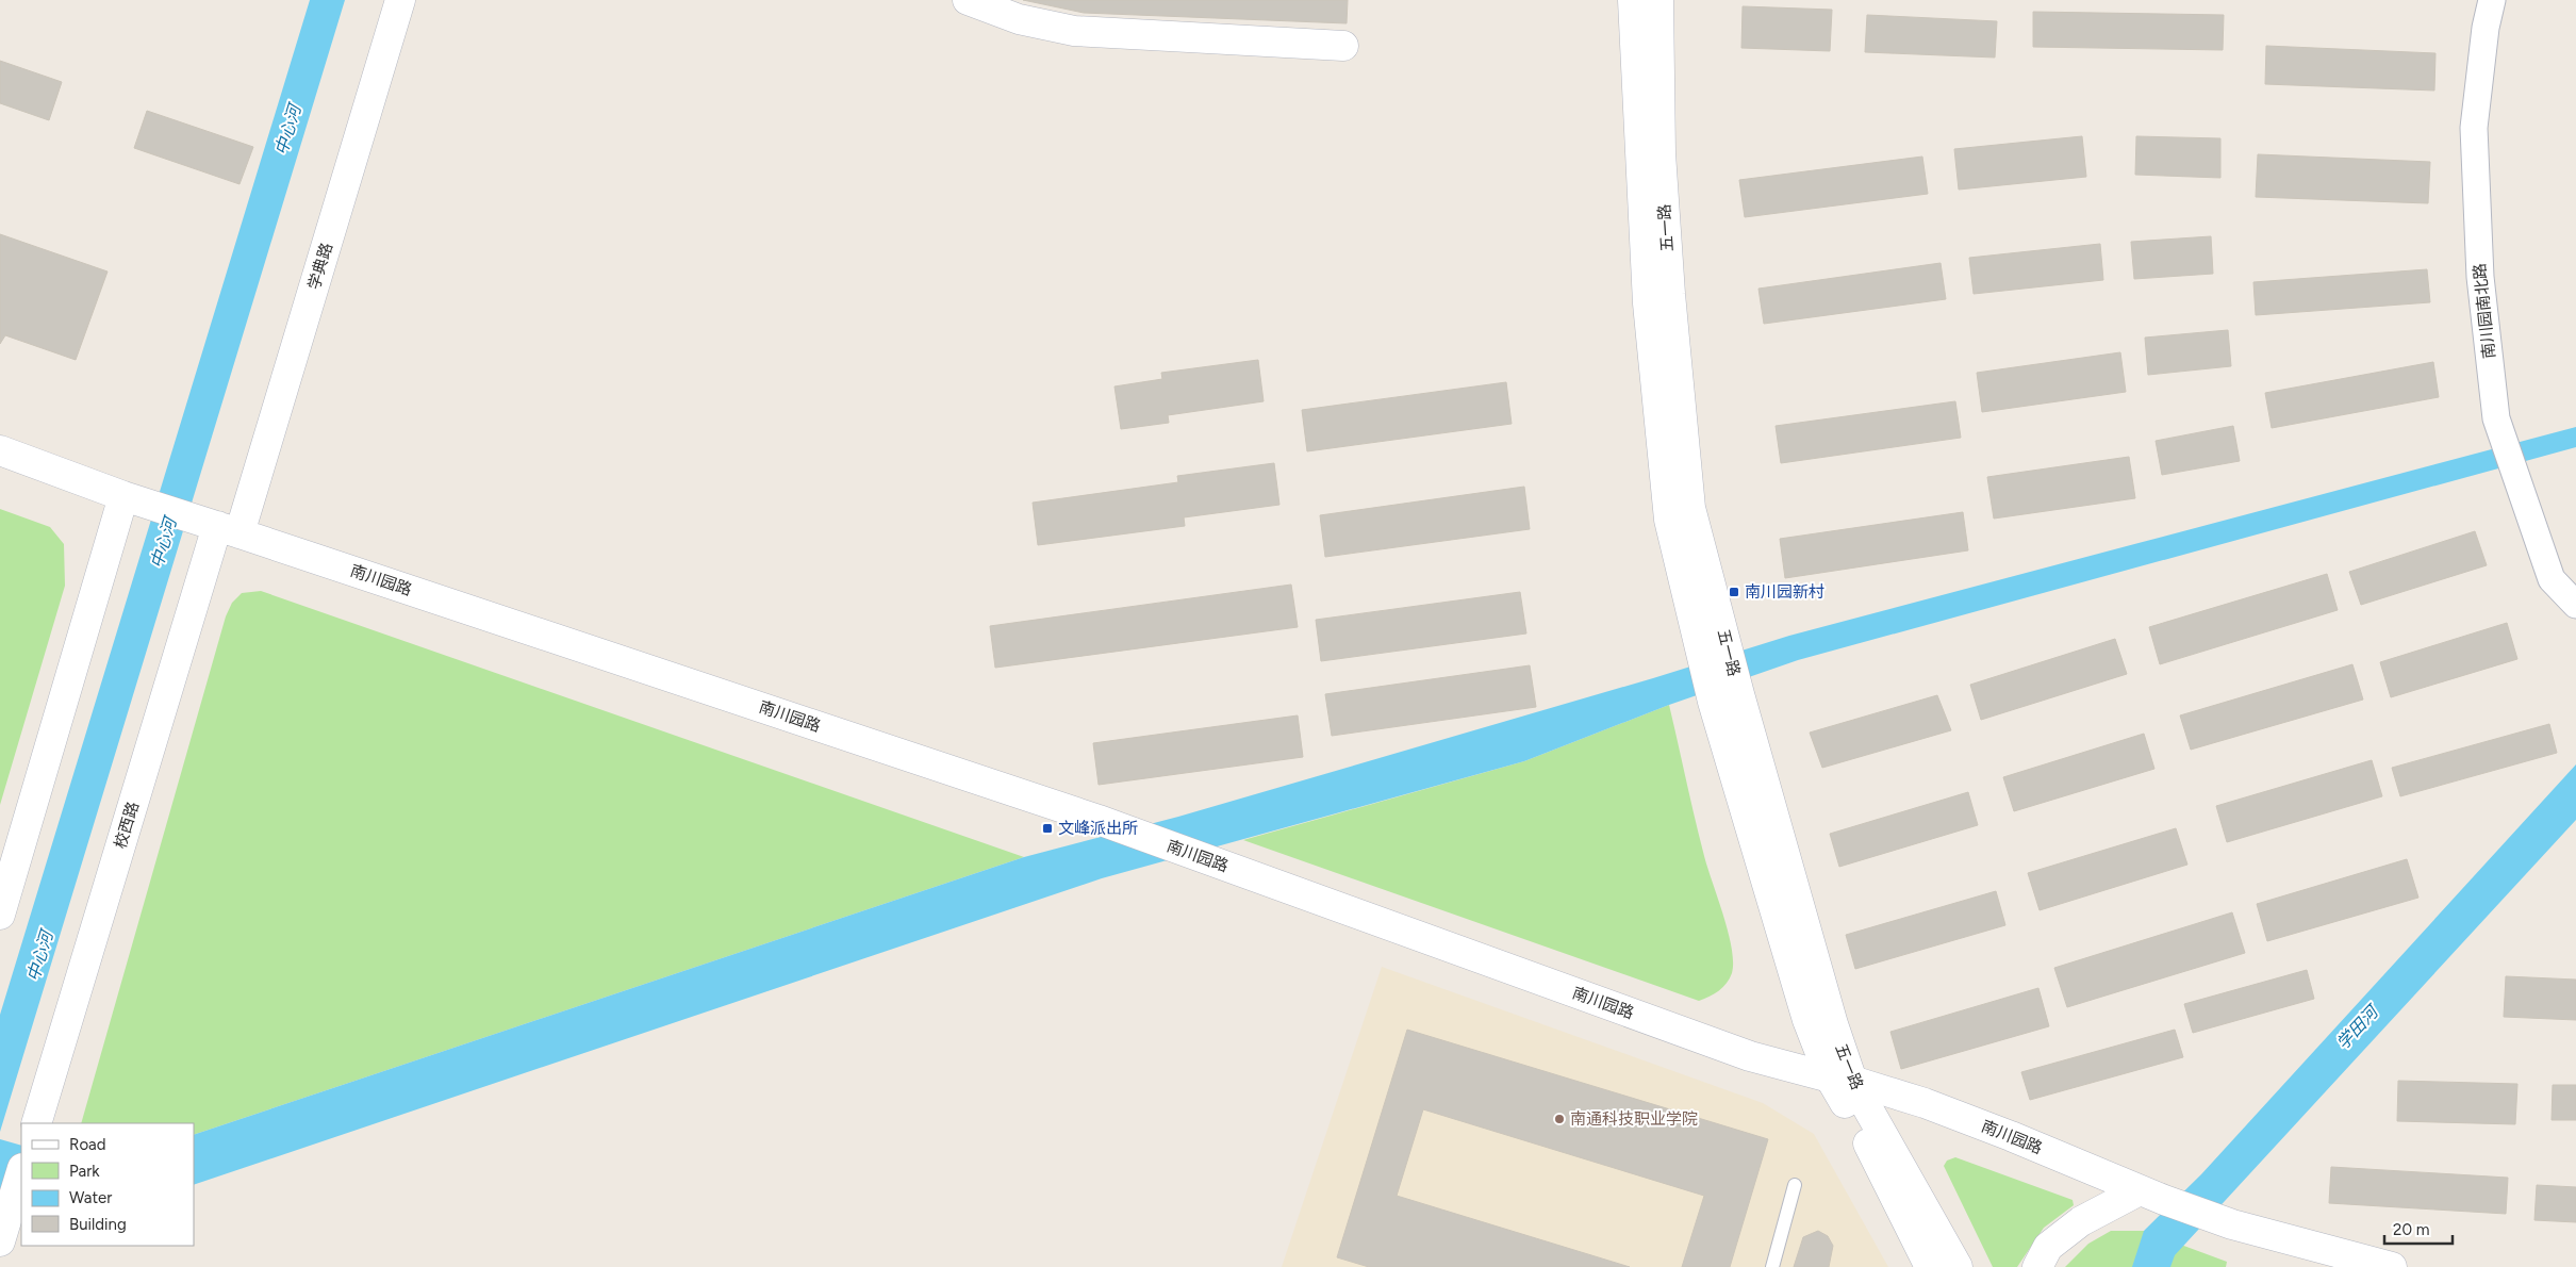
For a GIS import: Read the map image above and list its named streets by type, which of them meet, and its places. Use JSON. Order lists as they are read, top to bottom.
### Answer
{
  "streets": {
    "street": [
      "五一路",
      "学典路",
      "南川园南北路",
      "南川园路",
      "校西路"
    ]
  },
  "crossings": [
    ["五一路", "南川园路"],
    ["学典路", "南川园路"],
    ["学典路", "校西路"],
    ["南川园路", "校西路"]
  ],
  "water": ["中心河", "学田河"],
  "places": {
    "transit": ["南川园新村", "文峰派出所"],
    "other": ["南通科技职业学院"]
  },
  "legend": [
    "Road",
    "Park",
    "Water",
    "Building"
  ],
  "scale_bar": "20 m"
}
